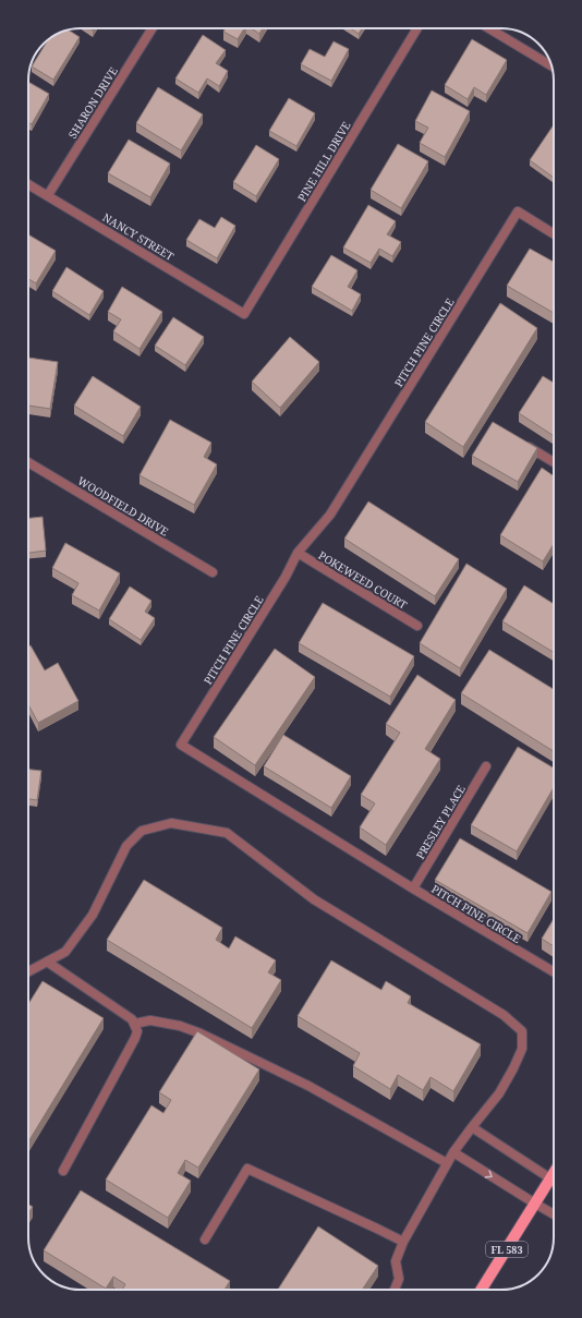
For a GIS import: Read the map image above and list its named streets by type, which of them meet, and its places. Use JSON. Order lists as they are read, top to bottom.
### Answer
{
  "streets": {
    "main road": ["FL 583"],
    "street": [
      "SHARON DRIVE",
      "PINE HILL DRIVE",
      "NANCY STREET",
      "PITCH PINE CIRCLE",
      "WOODFIELD DRIVE",
      "POKEWEED COURT",
      "PRESLEY PLACE"
    ]
  },
  "crossings": [
    ["SHARON DRIVE", "NANCY STREET"],
    ["PINE HILL DRIVE", "NANCY STREET"],
    ["PITCH PINE CIRCLE", "POKEWEED COURT"],
    ["PITCH PINE CIRCLE", "PRESLEY PLACE"]
  ]
}
